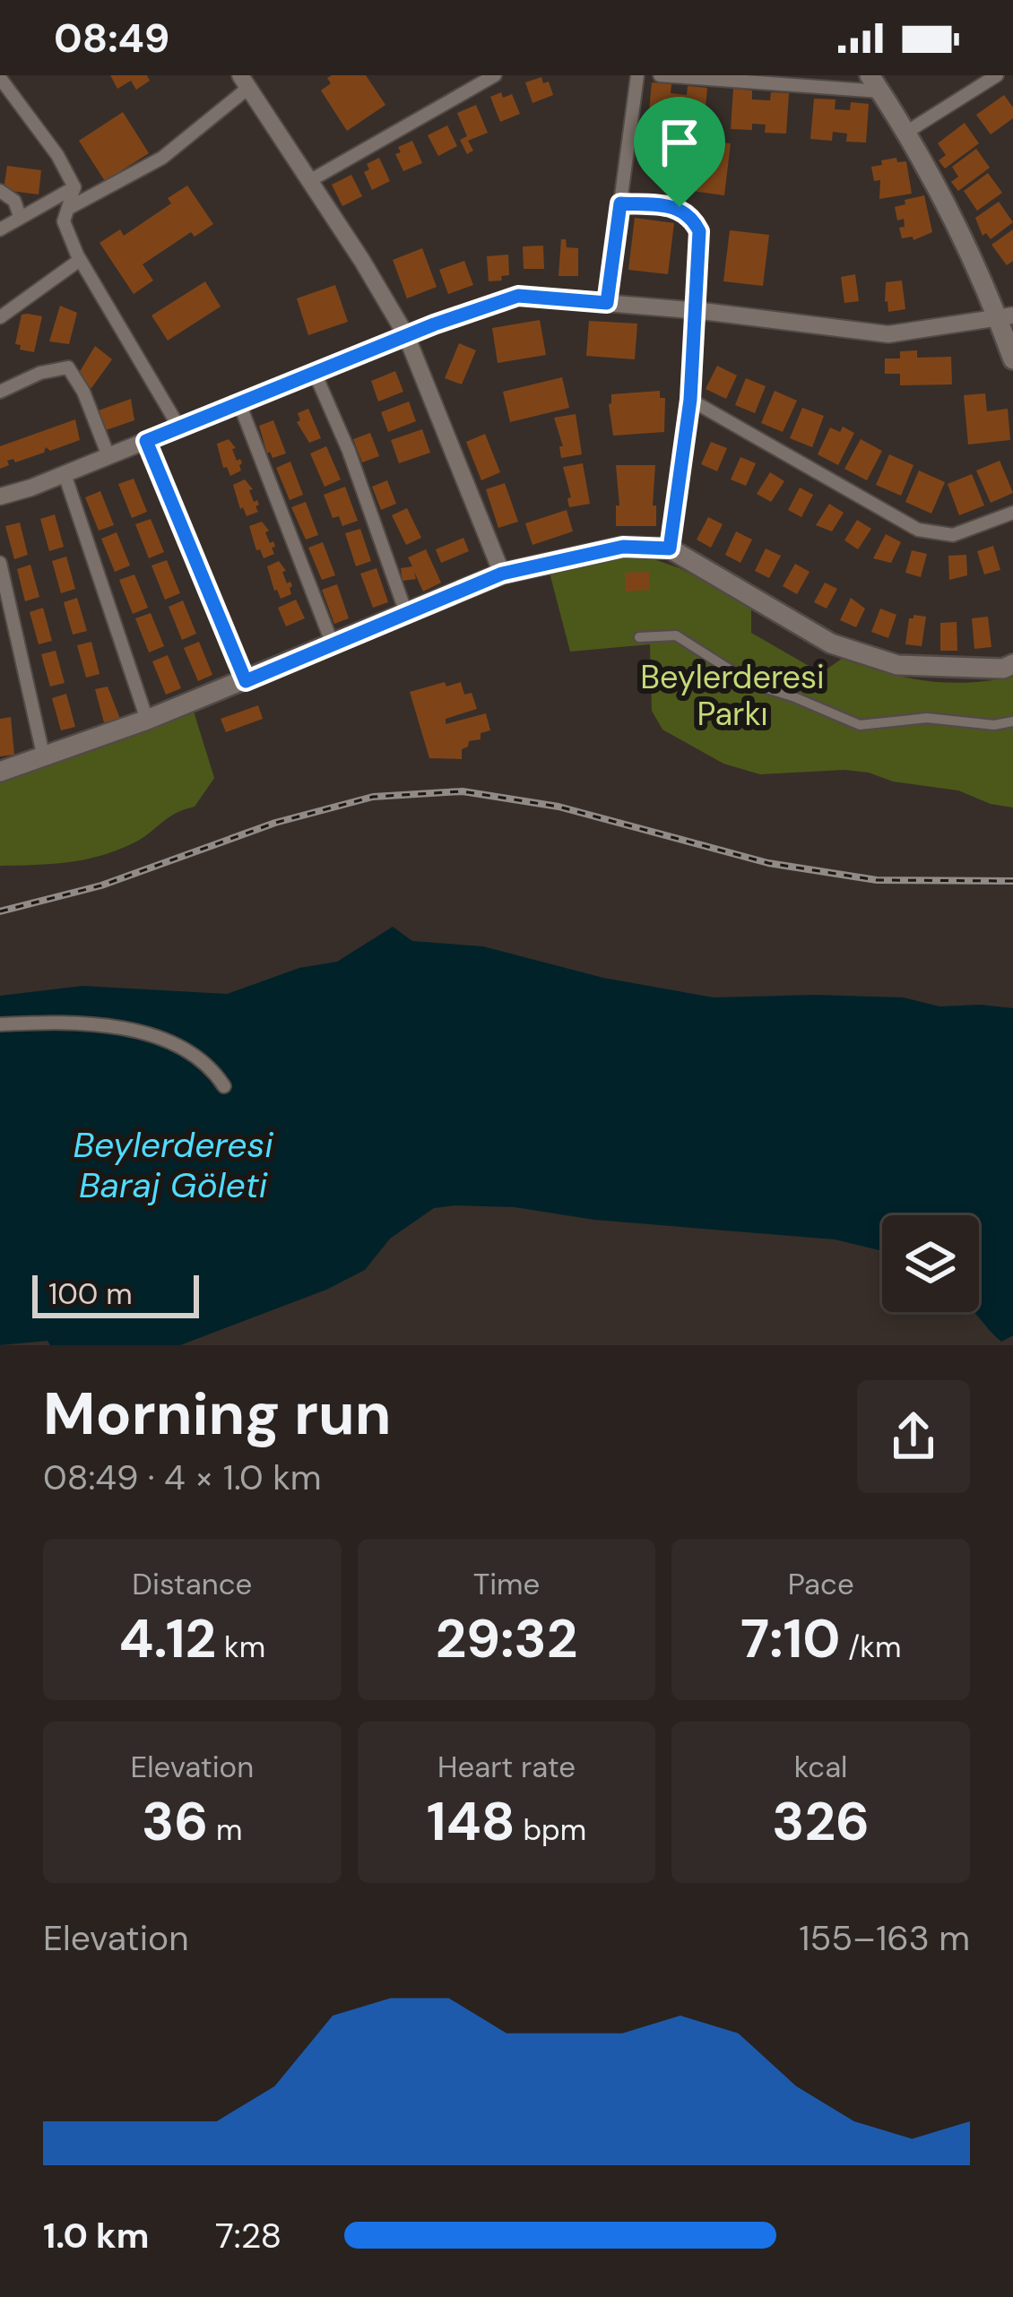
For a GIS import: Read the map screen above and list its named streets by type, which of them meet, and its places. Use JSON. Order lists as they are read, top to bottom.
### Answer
{
  "water": ["Beylerderesi Baraj Göleti"],
  "parks": ["Beylerderesi Parkı"],
  "scale_bar": "100 m",
  "page": {
    "status": "08:49",
    "scale": "100 m",
    "heading": ["Morning run", "08:49 · 4 × 1.0 km"],
    "stats": [
      ["Distance", "4.12 km"],
      ["Time", "29:32"],
      ["Pace", "7:10 /km"],
      ["Elevation", "36 m"],
      ["Heart rate", "148 bpm"],
      ["kcal", "326"]
    ],
    "chart": ["Elevation", "155–163 m"],
    "list": [
      {
        "name": "1.0 km",
        "note": "7:28"
      }
    ]
  }
}
